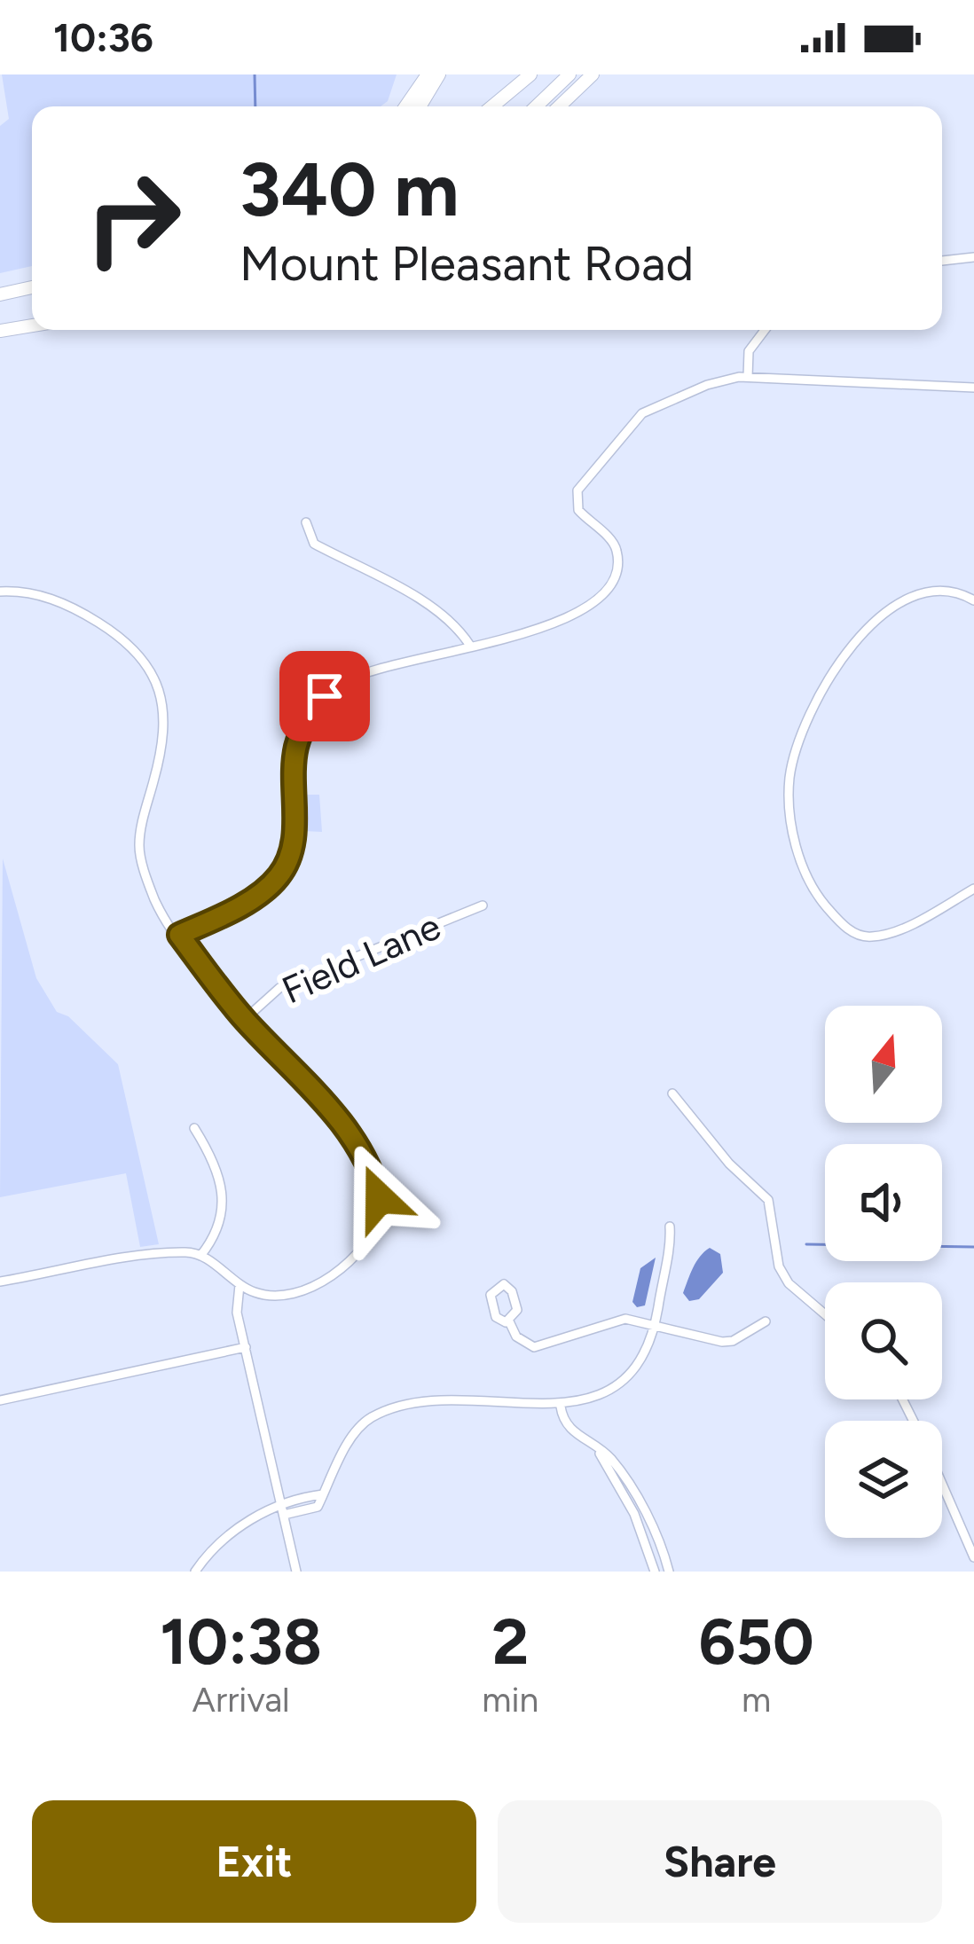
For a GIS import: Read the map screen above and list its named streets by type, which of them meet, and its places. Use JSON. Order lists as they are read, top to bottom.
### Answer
{
  "streets": {
    "street": ["Field Lane"]
  },
  "north": "top",
  "page": {
    "status": "10:36",
    "turn": ["340 m", "Mount Pleasant Road"],
    "eta": [
      "10:38",
      "Arrival",
      "2",
      "min",
      "650",
      "m"
    ],
    "buttons": ["Exit", "Share"]
  }
}
